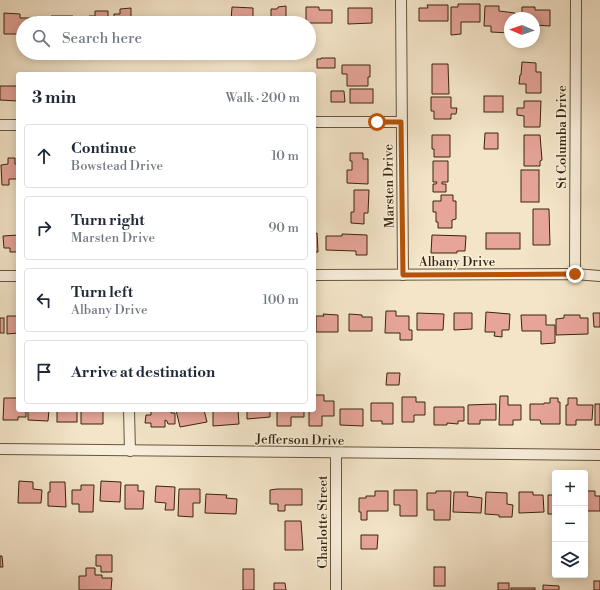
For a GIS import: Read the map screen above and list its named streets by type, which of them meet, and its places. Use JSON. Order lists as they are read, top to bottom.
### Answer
{
  "streets": {
    "street": [
      "St Columba Drive",
      "Marsten Drive",
      "Albany Drive",
      "Jefferson Drive",
      "Charlotte Street"
    ]
  },
  "crossings": [
    ["St Columba Drive", "Albany Drive"],
    ["Marsten Drive", "Albany Drive"],
    ["Jefferson Drive", "Charlotte Street"]
  ],
  "north": "left",
  "page": {
    "search": "Search here",
    "heading": ["3 min", "Walk · 200 m"],
    "list": [
      ["Continue", "Bowstead Drive", "10 m"],
      ["Turn right", "Marsten Drive", "90 m"],
      ["Turn left", "Albany Drive", "100 m"],
      "Arrive at destination"
    ],
    "map_buttons": ["+", "−"]
  }
}
